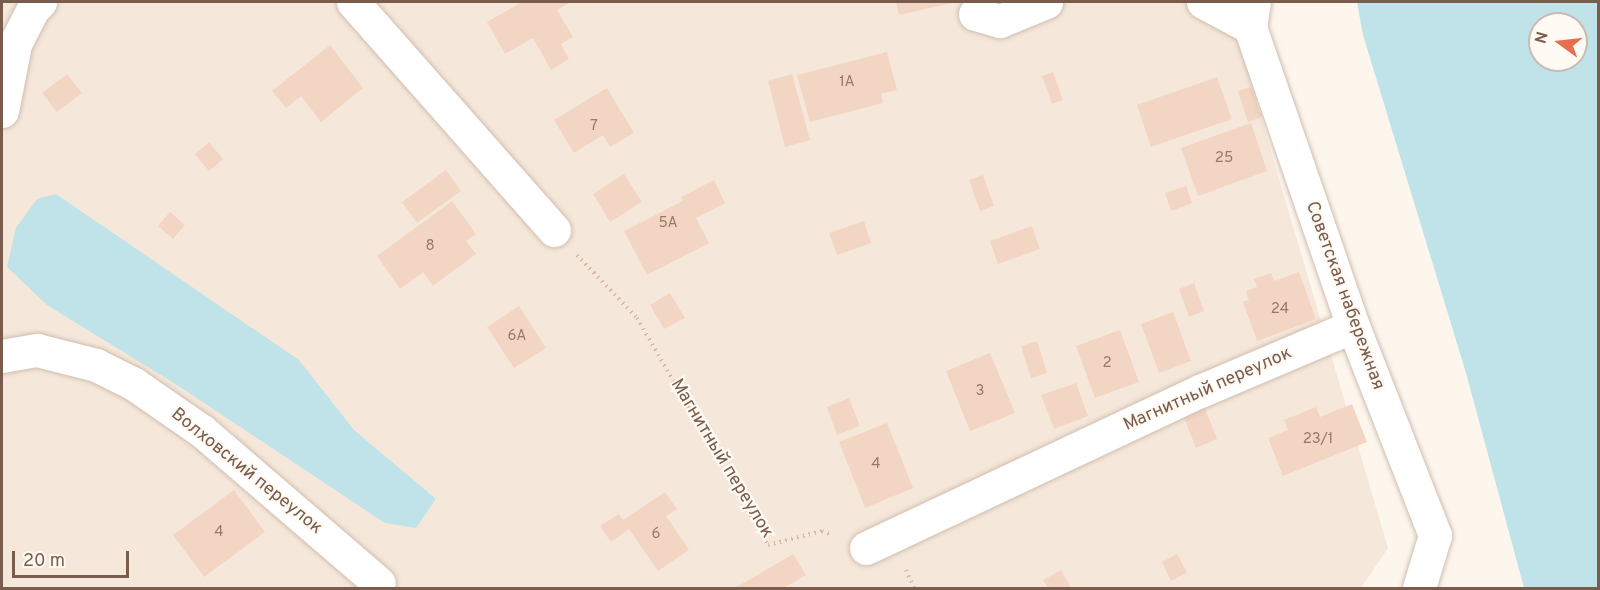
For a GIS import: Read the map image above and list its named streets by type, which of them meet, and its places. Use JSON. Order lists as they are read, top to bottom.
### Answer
{
  "streets": {
    "street": ["Советская набережная", "Магнитный переулок", "Волховский переулок"]
  },
  "crossings": [
    ["Советская набережная", "Магнитный переулок"]
  ],
  "house_numbers": [
    "1А",
    "7",
    "25",
    "5А",
    "8",
    "24",
    "6А",
    "2",
    "3",
    "23/1",
    "4",
    "4",
    "6"
  ],
  "scale_bar": "20 m",
  "north": "left"
}
